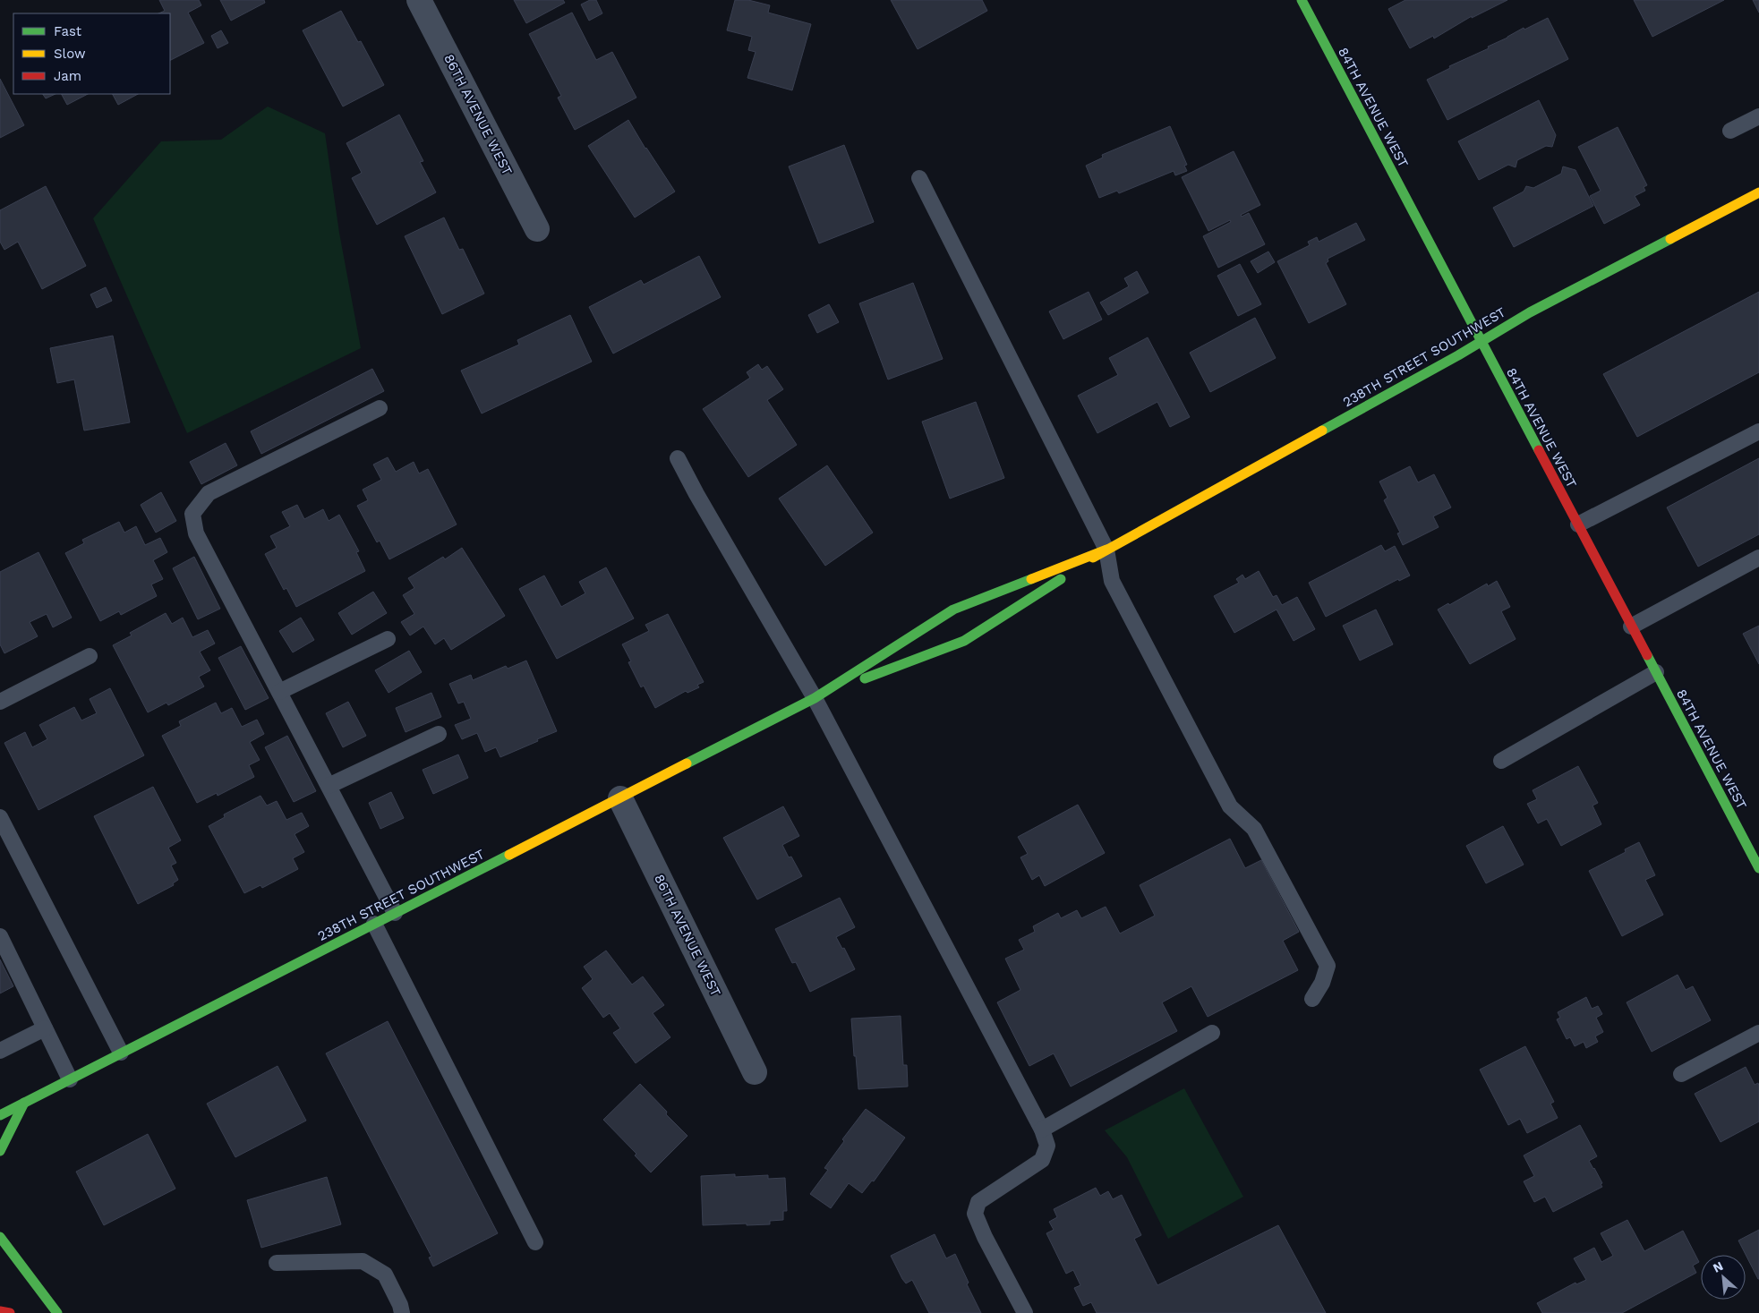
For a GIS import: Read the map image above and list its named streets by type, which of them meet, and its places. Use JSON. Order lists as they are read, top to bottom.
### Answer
{
  "streets": {
    "street": ["84TH AVENUE WEST", "86TH AVENUE WEST", "238TH STREET SOUTHWEST"]
  },
  "crossings": [
    ["84TH AVENUE WEST", "238TH STREET SOUTHWEST"],
    ["86TH AVENUE WEST", "238TH STREET SOUTHWEST"]
  ],
  "legend": ["Fast", "Slow", "Jam"],
  "north": "top left"
}
